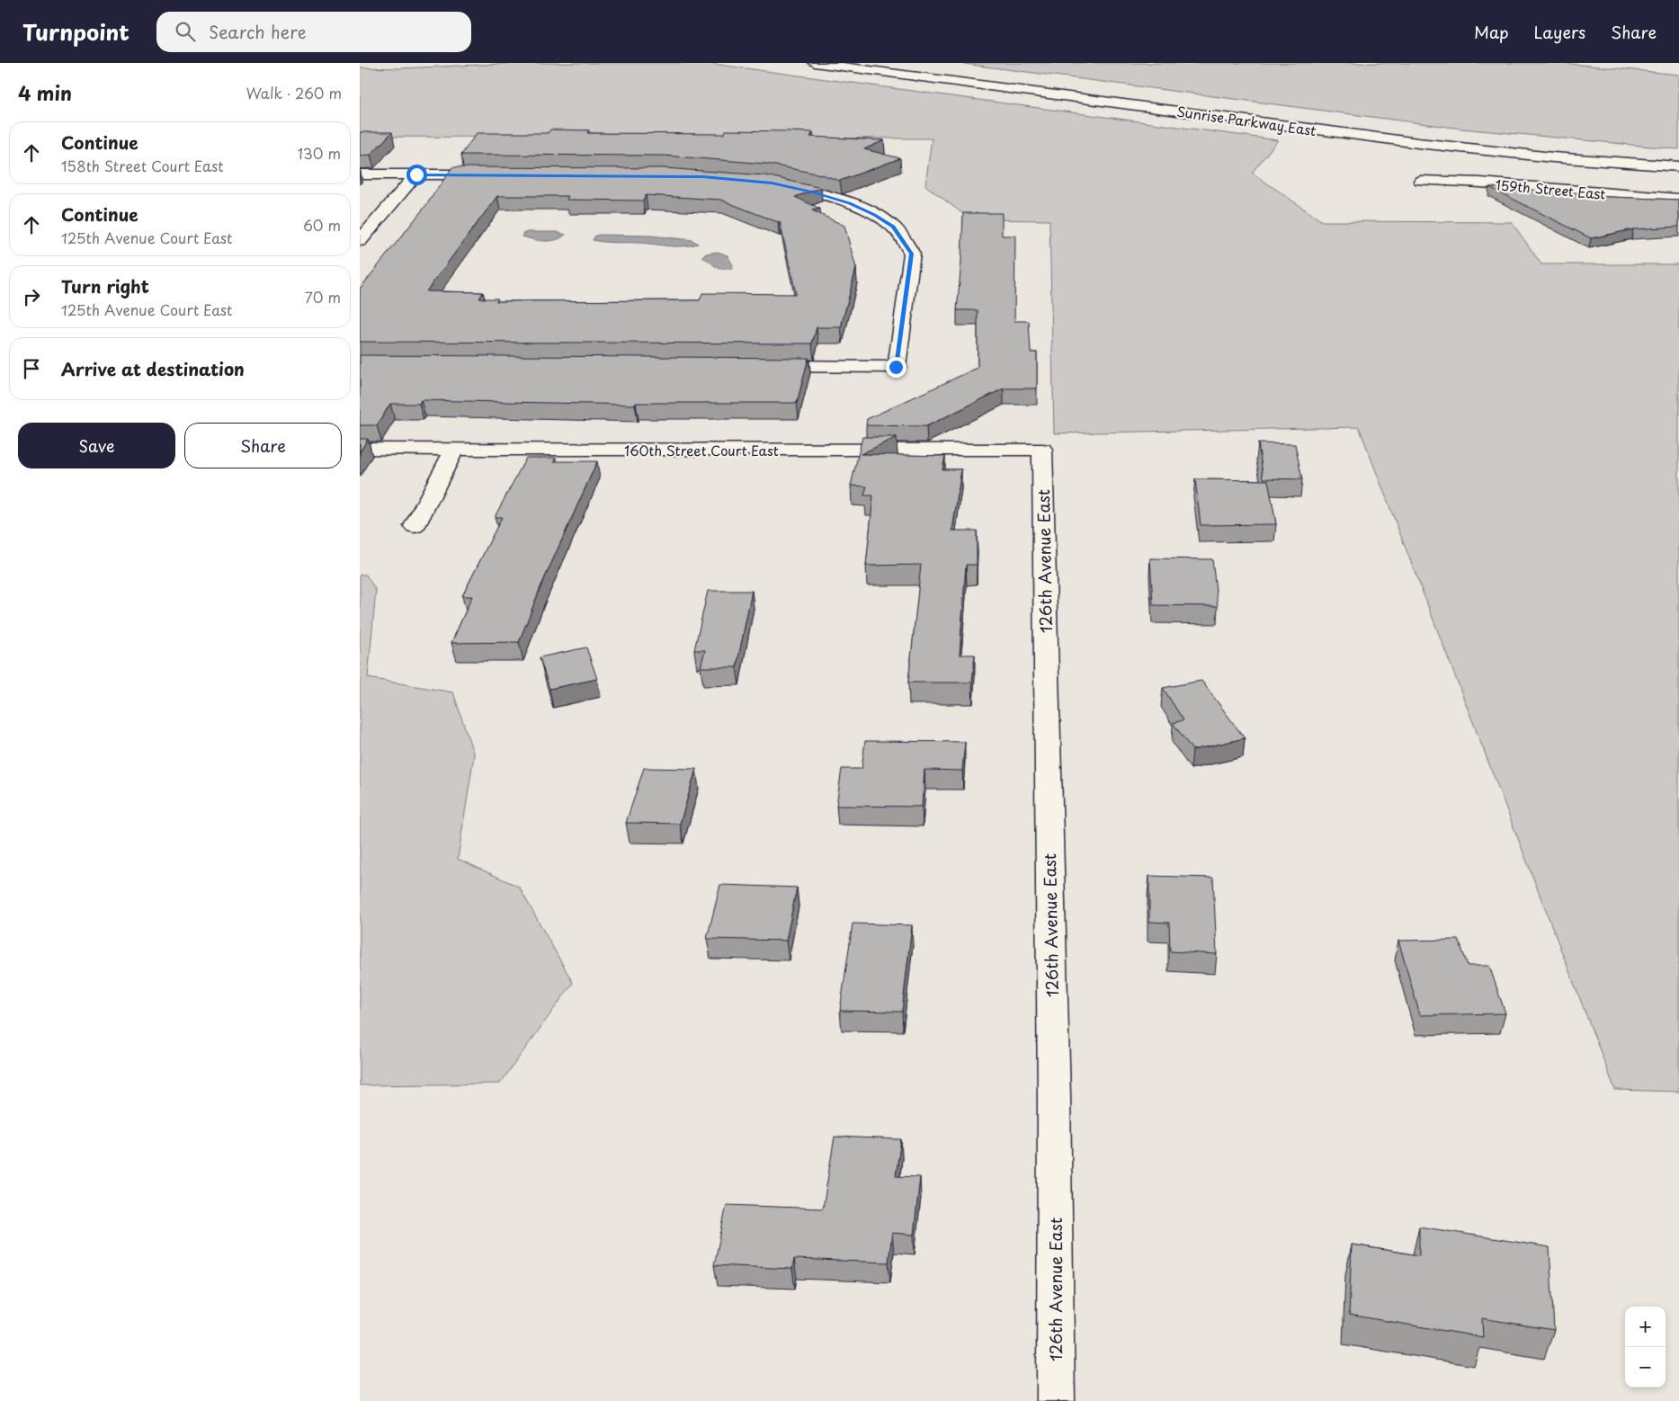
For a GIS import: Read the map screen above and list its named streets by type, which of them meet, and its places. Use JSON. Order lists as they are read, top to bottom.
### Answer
{
  "streets": {
    "street": [
      "Sunrise Parkway East",
      "159th Street East",
      "160th Street Court East",
      "126th Avenue East"
    ]
  },
  "crossings": [
    ["160th Street Court East", "126th Avenue East"]
  ],
  "page": {
    "header": "Turnpoint",
    "search": "Search here",
    "nav": ["Map", "Layers", "Share"],
    "heading": ["4 min", "Walk · 260 m"],
    "list": [
      ["Continue", "158th Street Court East", "130 m"],
      ["Continue", "125th Avenue Court East", "60 m"],
      ["Turn right", "125th Avenue Court East", "70 m"],
      "Arrive at destination"
    ],
    "buttons": ["Save", "Share"],
    "map_buttons": ["+", "−"]
  }
}
